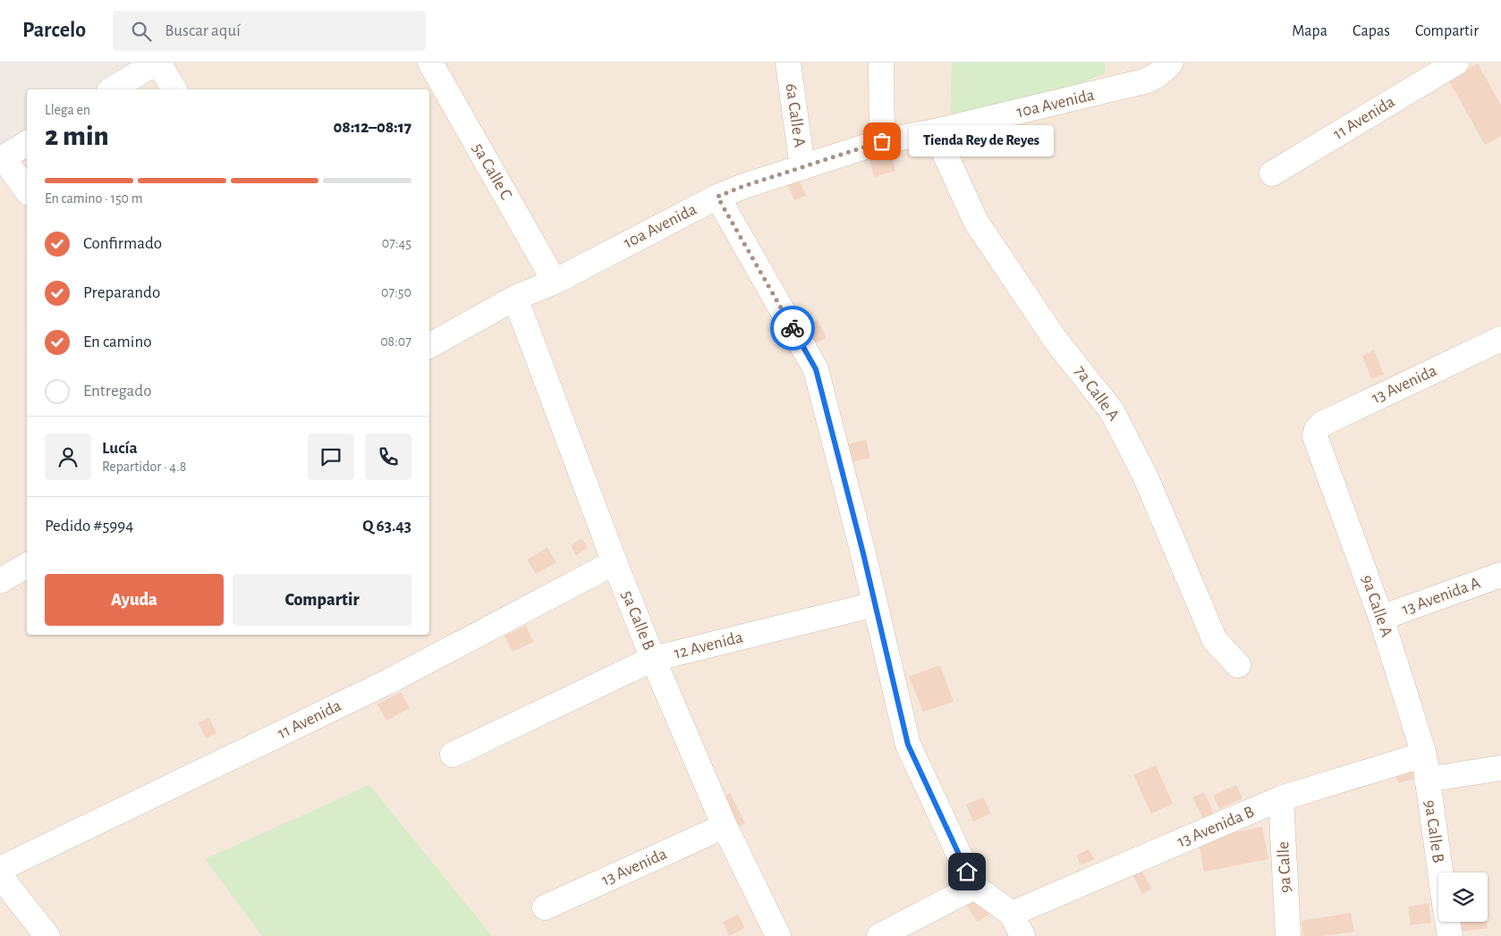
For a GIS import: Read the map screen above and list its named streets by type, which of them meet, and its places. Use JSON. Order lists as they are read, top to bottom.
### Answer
{
  "streets": {
    "street": [
      "10a Avenida",
      "6a Calle A",
      "11 Avenida",
      "5a Calle C",
      "13 Avenida",
      "7a Calle A",
      "13 Avenida A",
      "9a Calle A",
      "5a Calle B",
      "12 Avenida",
      "13 Avenida B",
      "9a Calle B",
      "9a Calle"
    ]
  },
  "crossings": [
    ["10a Avenida", "6a Calle A"],
    ["10a Avenida", "5a Calle C"],
    ["10a Avenida", "7a Calle A"],
    ["10a Avenida", "5a Calle B"],
    ["11 Avenida", "5a Calle B"],
    ["13 Avenida", "9a Calle A"],
    ["13 Avenida", "5a Calle B"],
    ["13 Avenida A", "9a Calle A"],
    ["9a Calle A", "13 Avenida B"],
    ["9a Calle A", "9a Calle B"],
    ["5a Calle B", "12 Avenida"],
    ["13 Avenida B", "9a Calle"]
  ],
  "places": ["Tienda Rey de Reyes"],
  "page": {
    "header": "Parcelo",
    "search": "Buscar aquí",
    "nav": ["Mapa", "Capas", "Compartir"],
    "heading": ["2 min", "Llega en", "08:12–08:17"],
    "panel": [
      "Lucía",
      "Repartidor · 4.8",
      "Pedido #5994",
      "Q 63.43"
    ],
    "bubble": "Tienda Rey de Reyes",
    "bar": "En camino · 150 m",
    "list": [
      ["Confirmado", "07:45"],
      ["Preparando", "07:50"],
      ["En camino", "08:07"],
      "Entregado"
    ],
    "buttons": ["Ayuda", "Compartir"]
  }
}
